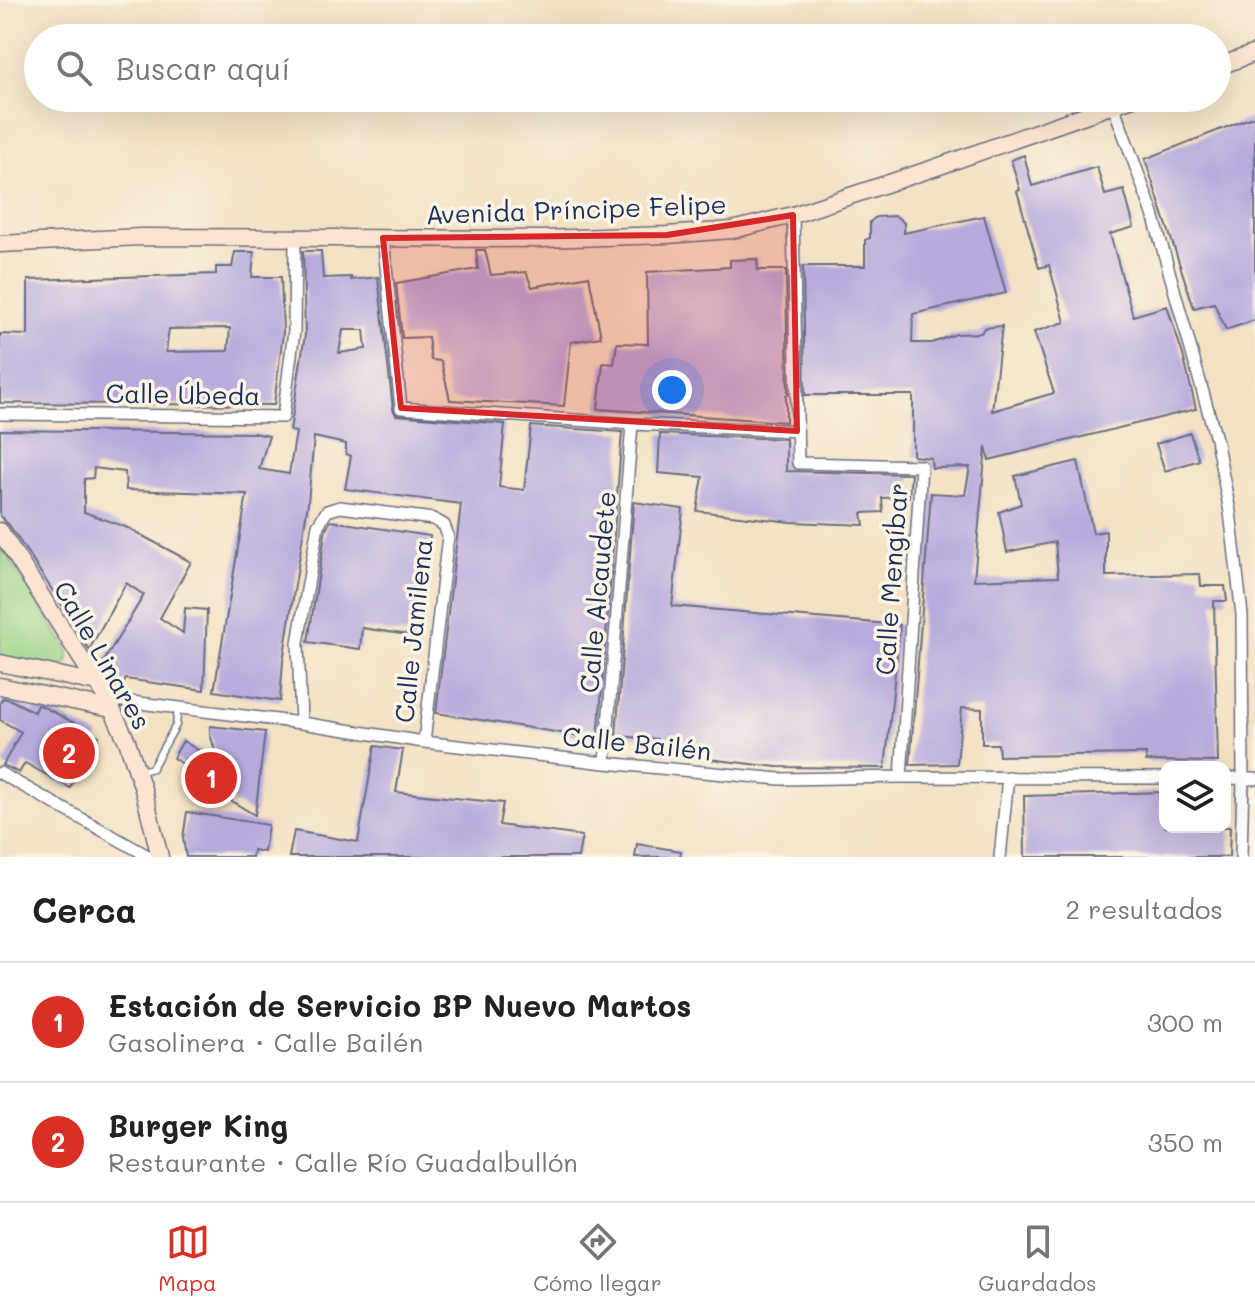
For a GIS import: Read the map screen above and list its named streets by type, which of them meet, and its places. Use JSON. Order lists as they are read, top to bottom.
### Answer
{
  "streets": {
    "main road": ["Avenida Príncipe Felipe", "Calle Linares"],
    "street": [
      "Calle Úbeda",
      "Calle Mengíbar",
      "Calle Alcaudete",
      "Calle Jamilena",
      "Calle Bailén"
    ]
  },
  "crossings": [
    ["Avenida Príncipe Felipe", "Calle Úbeda"],
    ["Avenida Príncipe Felipe", "Calle Mengíbar"],
    ["Calle Mengíbar", "Calle Bailén"],
    ["Calle Alcaudete", "Calle Bailén"],
    ["Calle Jamilena", "Calle Bailén"],
    ["Calle Linares", "Calle Bailén"]
  ],
  "page": {
    "search": "Buscar aquí",
    "pins": ["2", "1"],
    "heading": ["Cerca", "2 resultados"],
    "list": [
      {
        "mark": "1",
        "name": "Estación de Servicio BP Nuevo Martos",
        "note": "Gasolinera · Calle Bailén",
        "value": "300 m"
      },
      {
        "mark": "2",
        "name": "Burger King",
        "note": "Restaurante · Calle Río Guadalbullón",
        "value": "350 m"
      }
    ],
    "nav": ["Mapa", "Cómo llegar", "Guardados"]
  }
}
